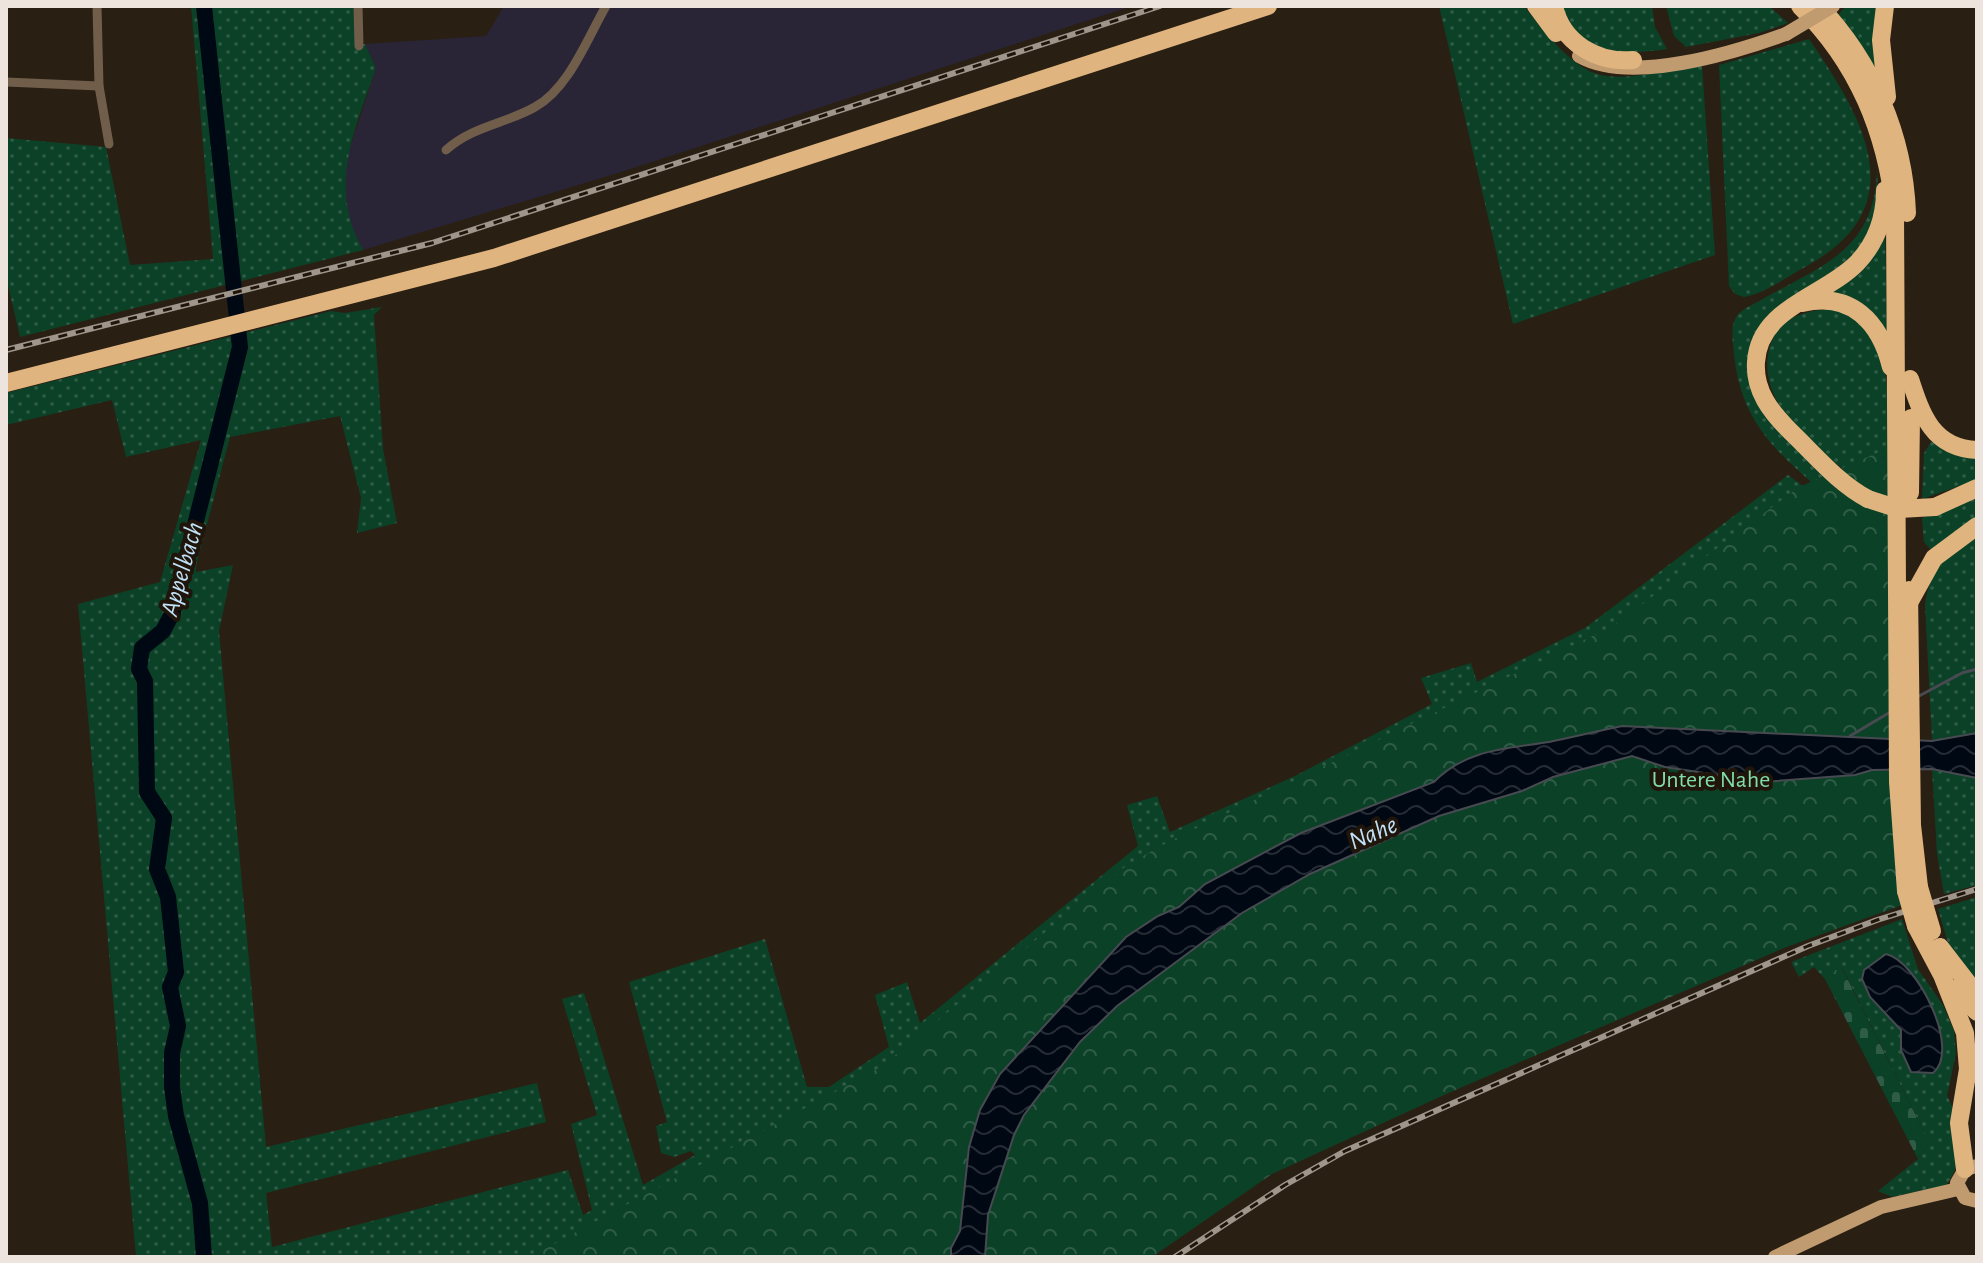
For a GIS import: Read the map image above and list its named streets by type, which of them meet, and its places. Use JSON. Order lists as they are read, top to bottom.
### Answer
{
  "water": ["Appelbach", "Nahe"],
  "parks": ["Untere Nahe"]
}
